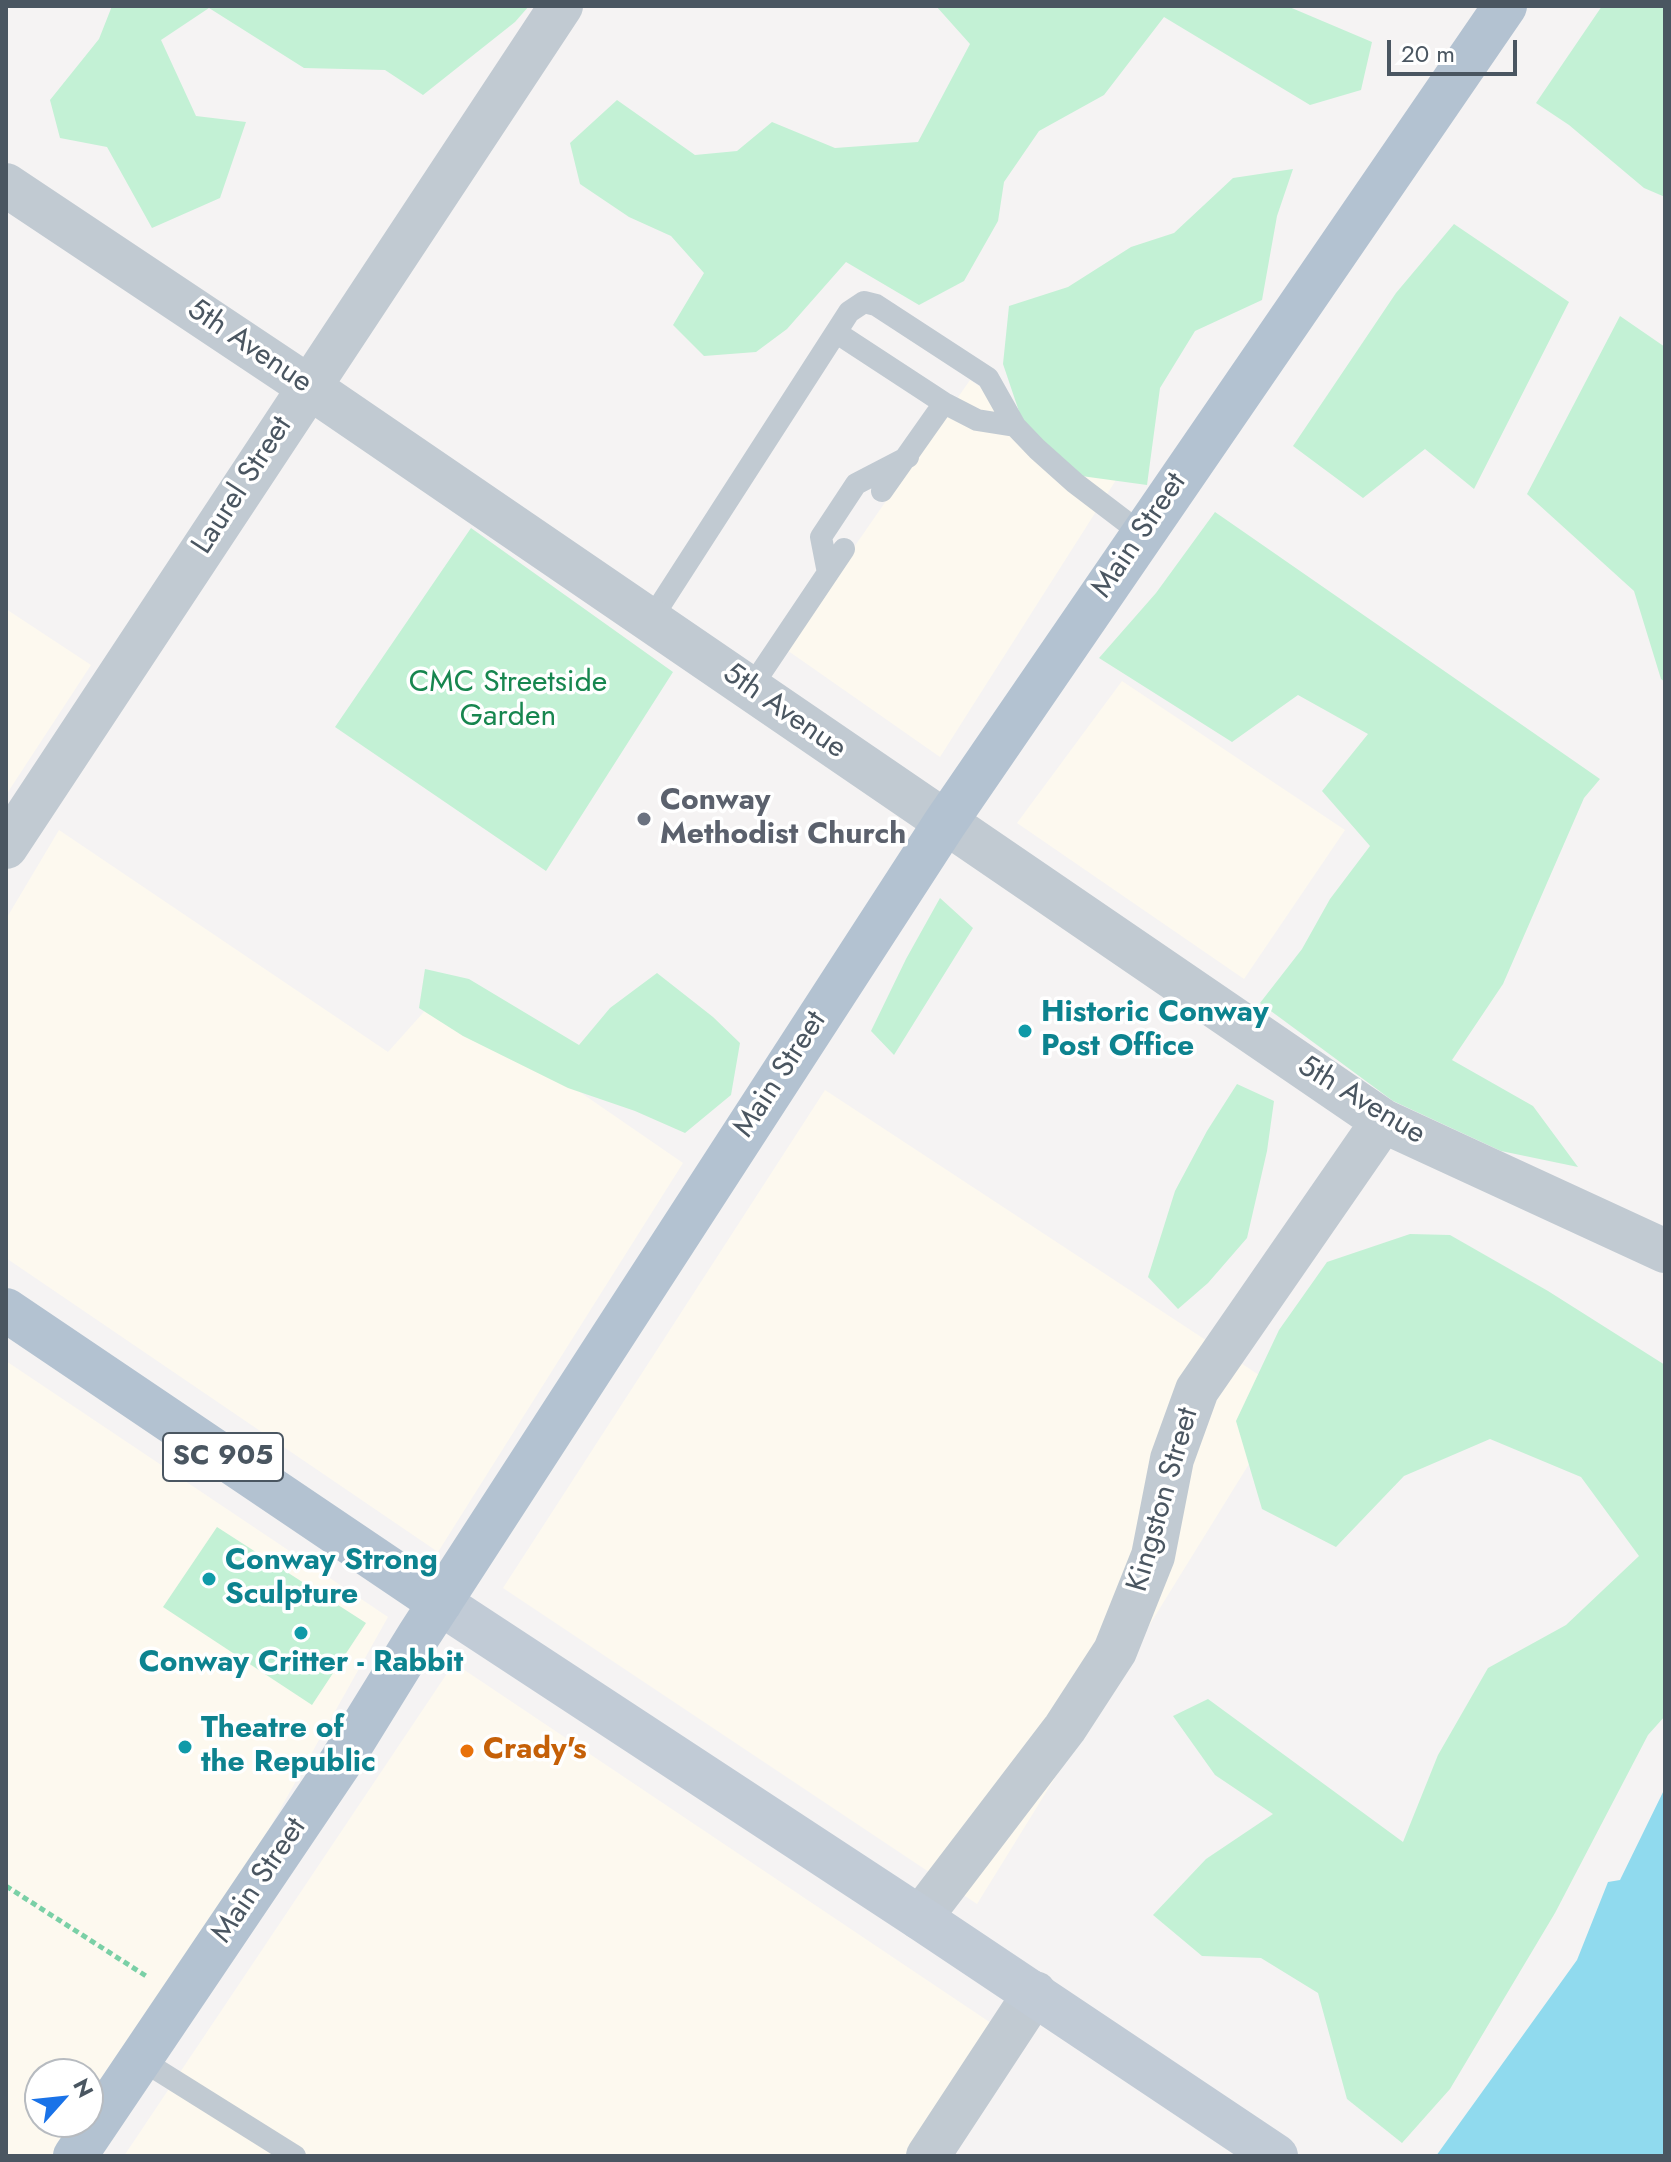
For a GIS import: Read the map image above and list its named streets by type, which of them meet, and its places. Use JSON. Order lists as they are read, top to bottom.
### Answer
{
  "streets": {
    "main road": ["Main Street", "SC 905"],
    "street": ["5th Avenue", "Laurel Street", "Kingston Street"]
  },
  "crossings": [
    ["5th Avenue", "Laurel Street"],
    ["5th Avenue", "Main Street"],
    ["5th Avenue", "Kingston Street"],
    ["Main Street", "SC 905"],
    ["SC 905", "Kingston Street"]
  ],
  "parks": ["CMC Streetside Garden"],
  "places": [
    "Conway Methodist Church",
    "Historic Conway Post Office",
    "Conway Strong Sculpture",
    "Conway Critter - Rabbit",
    "Theatre of the Republic",
    "Crady's"
  ],
  "scale_bar": "20 m",
  "north": "top right"
}
